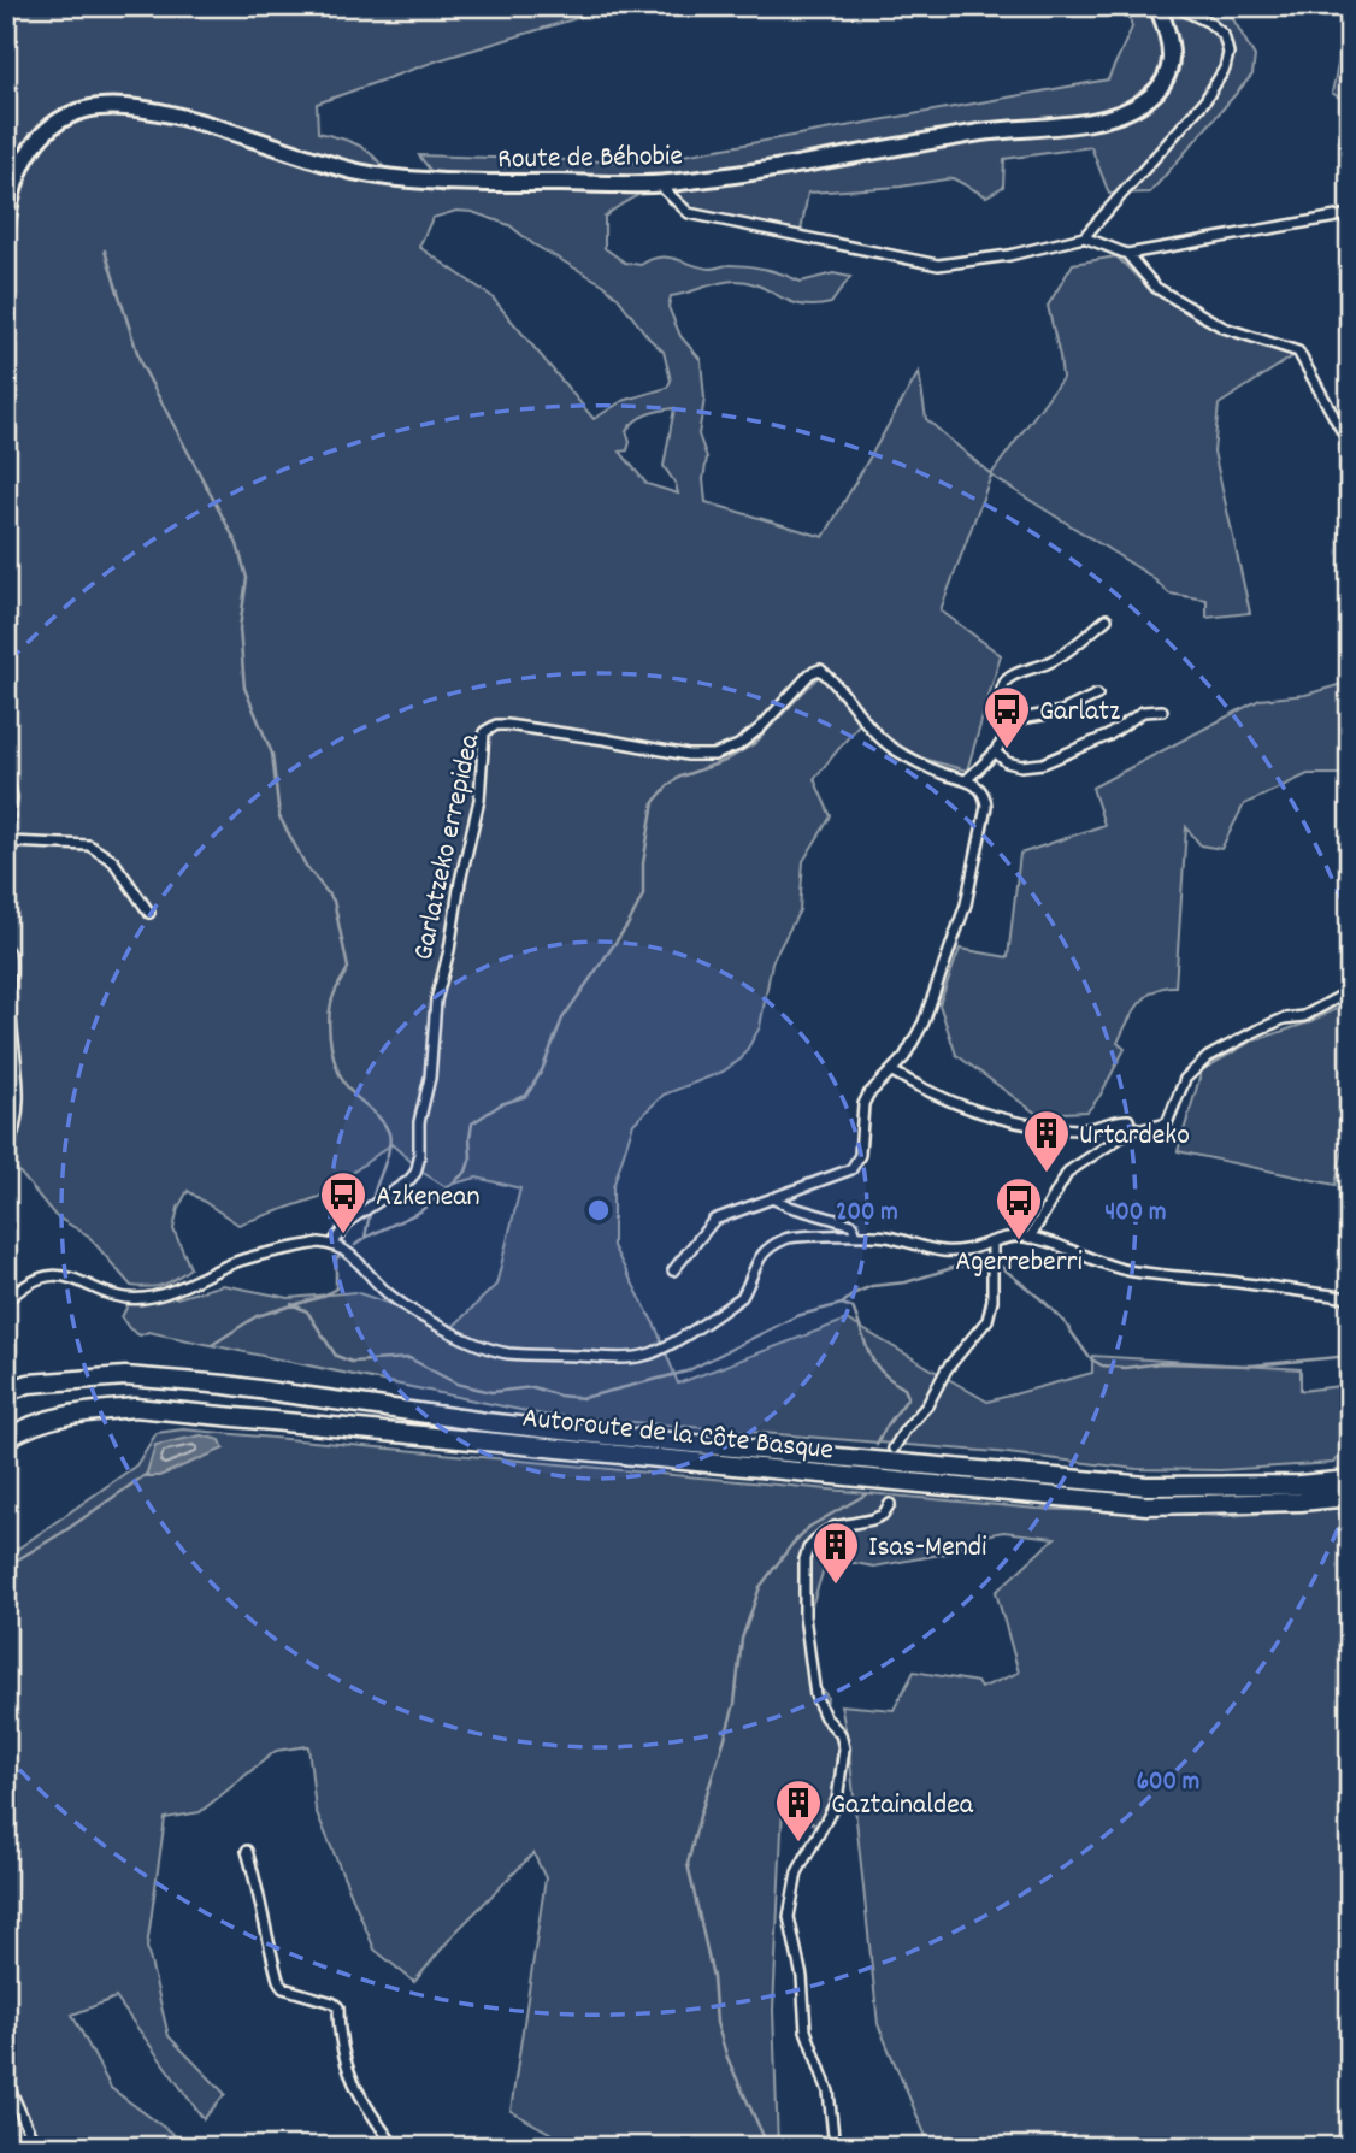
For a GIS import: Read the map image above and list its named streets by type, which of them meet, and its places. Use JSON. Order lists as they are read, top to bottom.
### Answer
{
  "streets": {
    "highway": ["Autoroute de la Côte Basque"],
    "main road": ["Route de Béhobie"],
    "street": ["Garlatzeko errepidea"]
  },
  "places": {
    "bus stop": ["Garlatz", "Azkenean", "Agerreberri"],
    "building": ["Urtardeko", "Isas-Mendi", "Gaztainaldea"]
  },
  "rings": ["200 m", "400 m", "600 m"]
}
